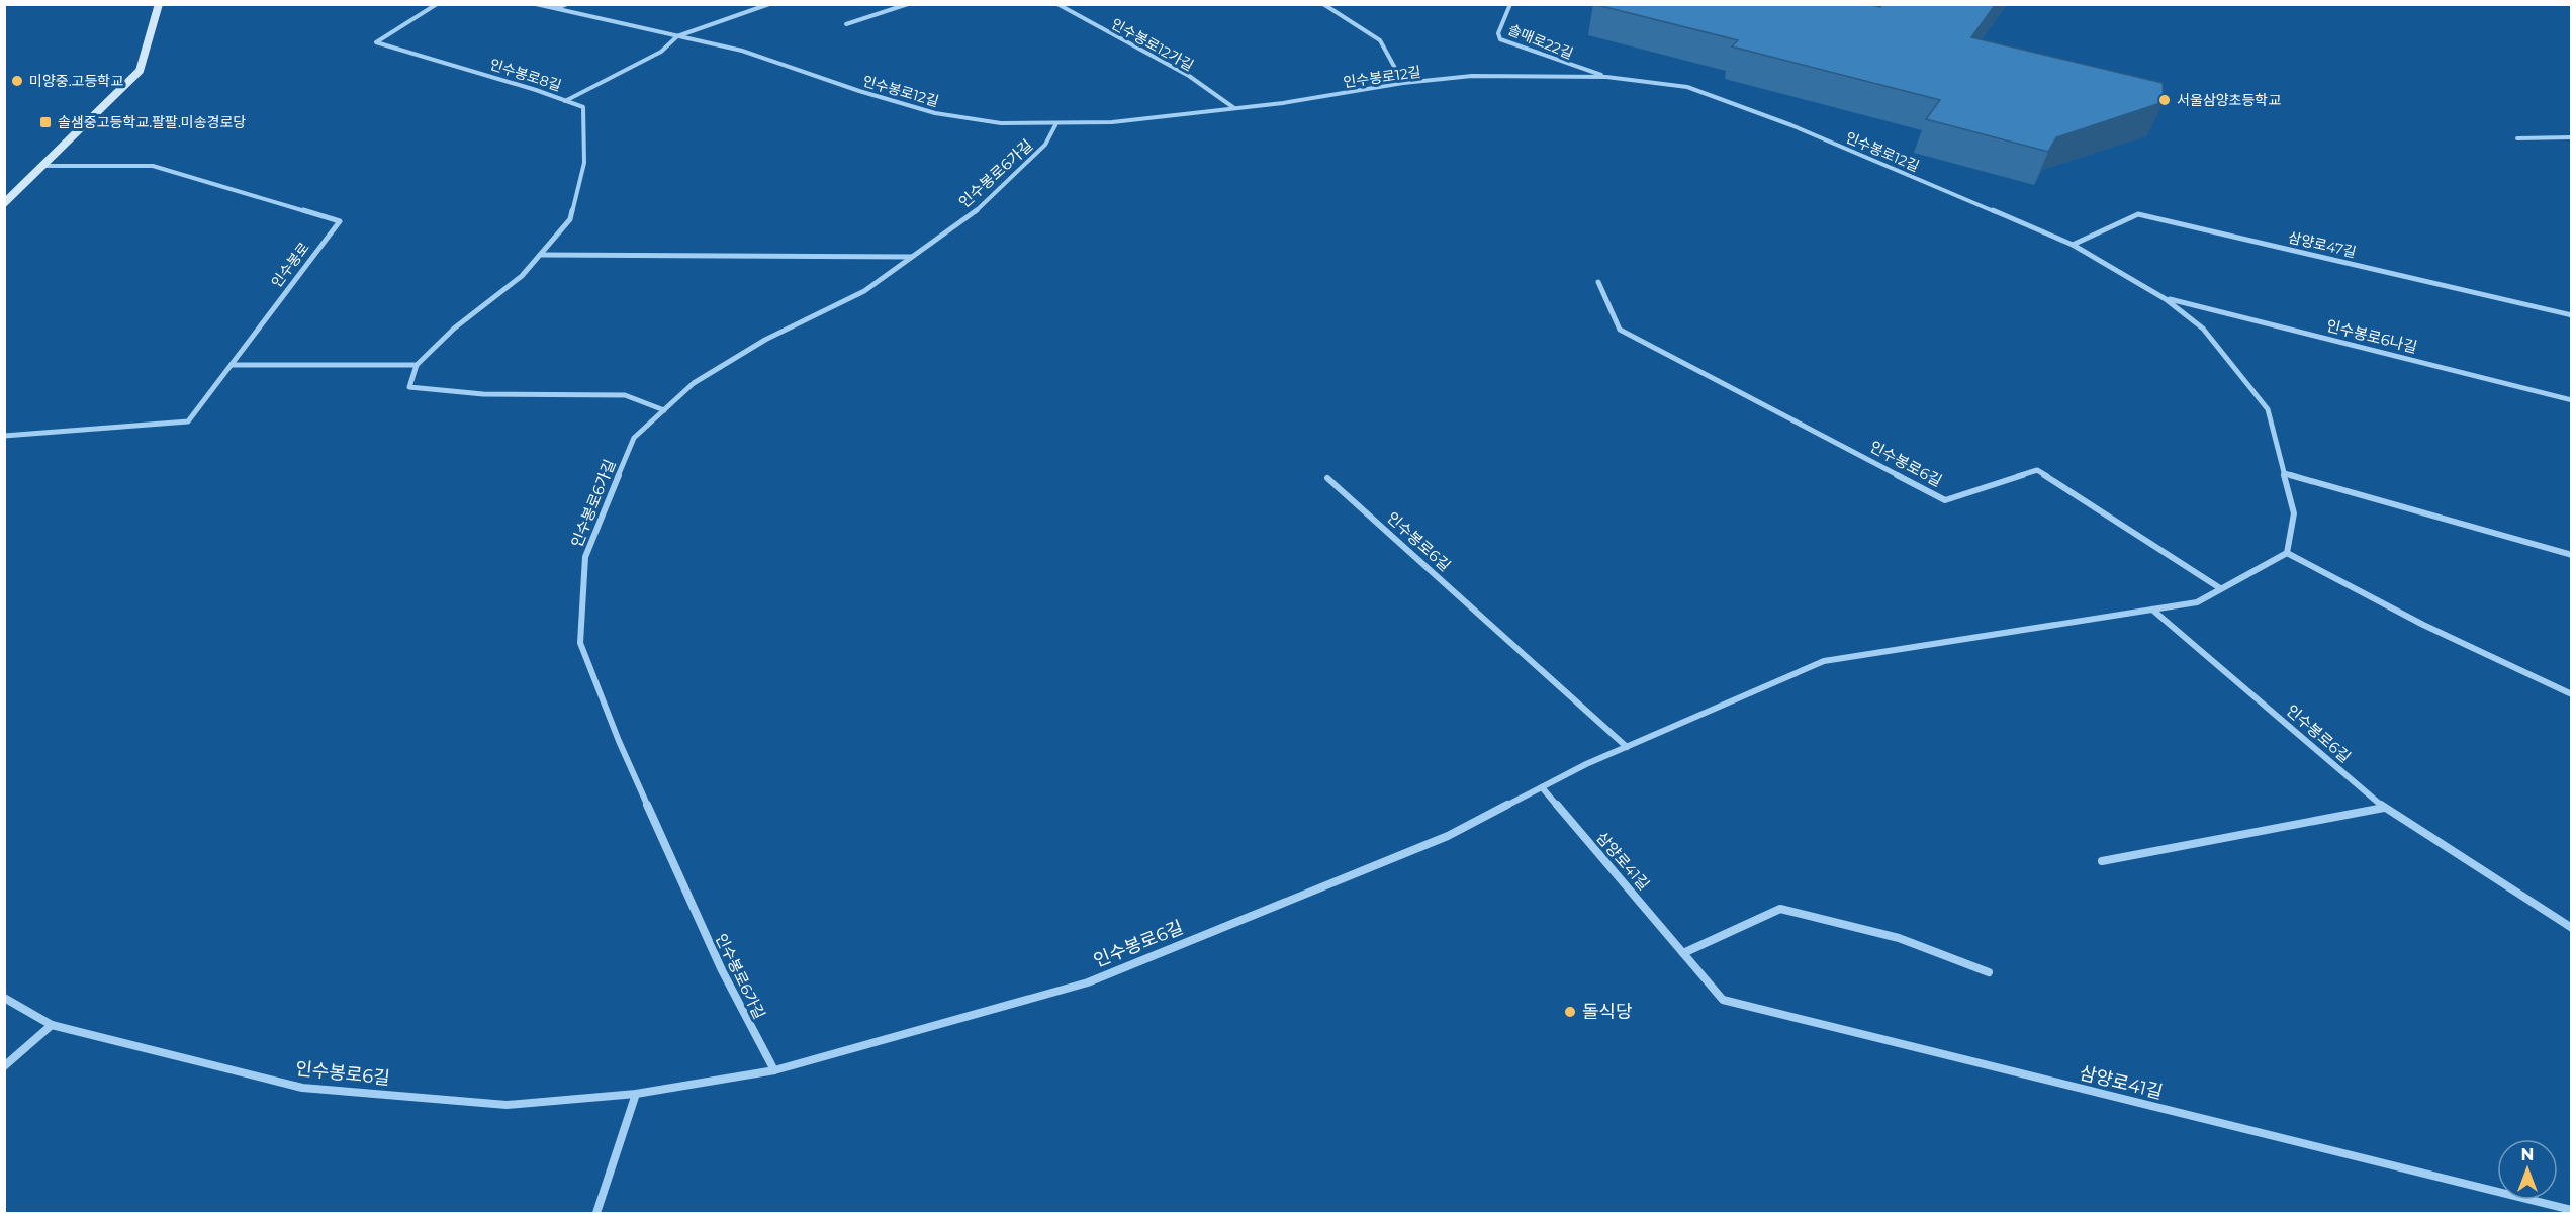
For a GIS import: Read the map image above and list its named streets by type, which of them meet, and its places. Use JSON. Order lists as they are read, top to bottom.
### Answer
{
  "streets": {
    "street": [
      "솔매로22길",
      "인수봉로12가길",
      "인수봉로8길",
      "인수봉로12길",
      "인수봉로6가길",
      "삼양로47길",
      "인수봉로",
      "인수봉로6나길",
      "인수봉로6길",
      "삼양로41길"
    ]
  },
  "crossings": [
    ["솔매로22길", "인수봉로12길"],
    ["인수봉로12가길", "인수봉로12길"],
    ["인수봉로12길", "인수봉로6가길"],
    ["인수봉로12길", "삼양로47길"],
    ["인수봉로6가길", "인수봉로6길"],
    ["인수봉로6길", "삼양로41길"]
  ],
  "places": {
    "other": ["미양중.고등학교", "서울삼양초등학교", "돌식당"],
    "transit": ["솔샘중고등학교.팔팔.미송경로당"]
  },
  "north": "top"
}
